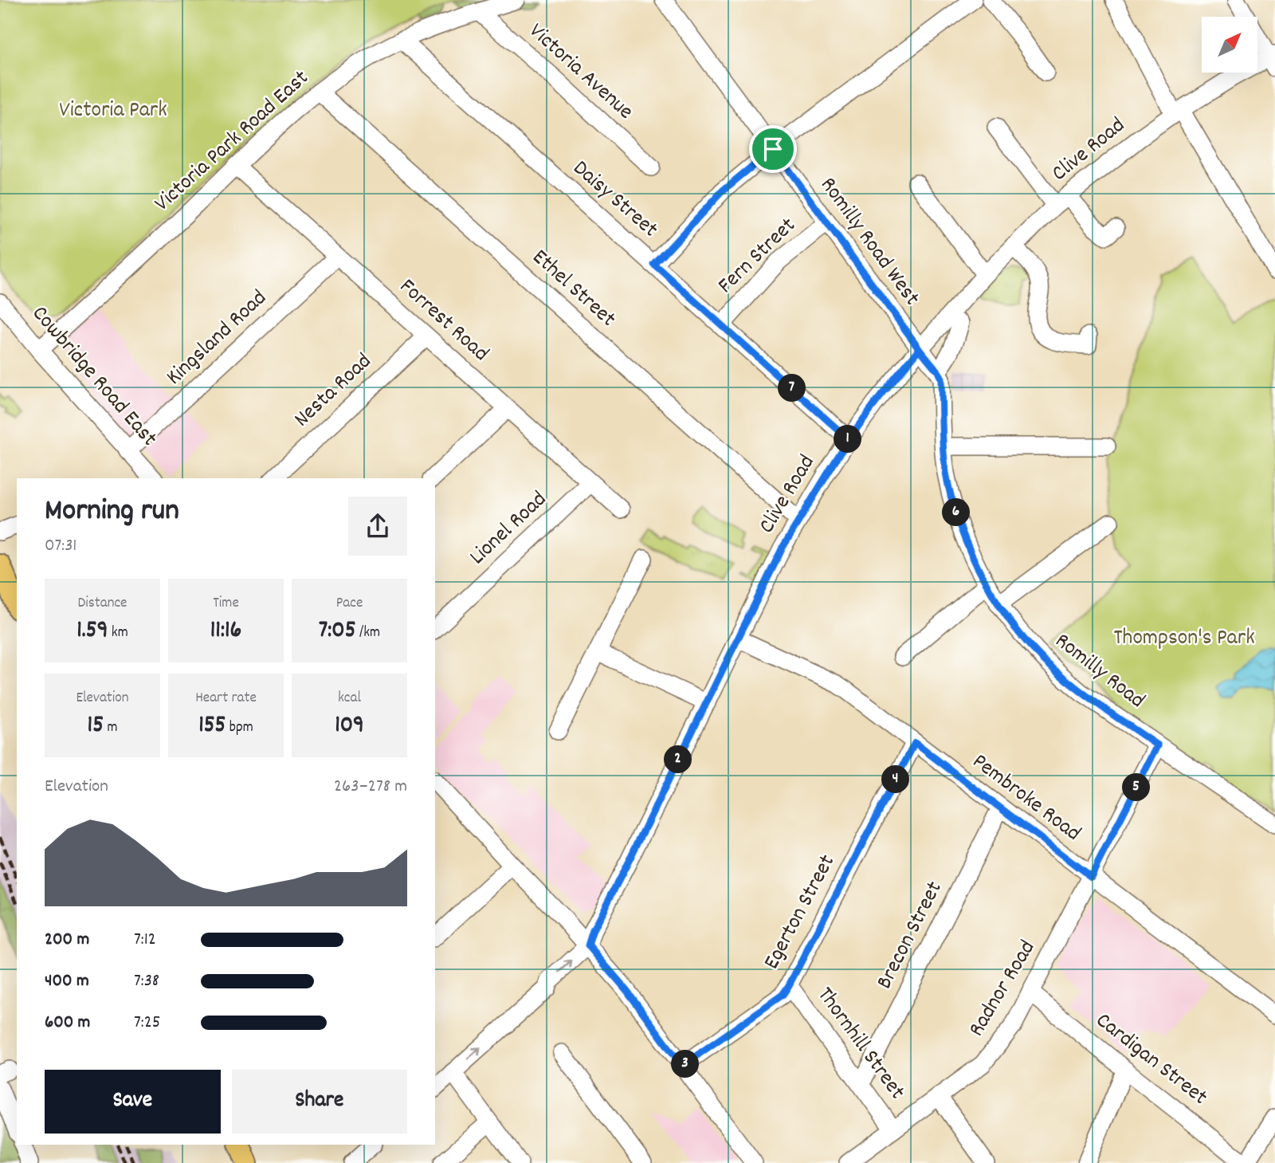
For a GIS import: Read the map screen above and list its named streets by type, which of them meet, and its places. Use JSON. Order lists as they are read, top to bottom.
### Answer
{
  "streets": {
    "street": [
      "Victoria Avenue",
      "Victoria Park Road East",
      "Clive Road",
      "Daisy Street",
      "Romilly Road West",
      "Fern Street",
      "Ethel Street",
      "Forrest Road",
      "Kingsland Road",
      "Cowbridge Road East",
      "Nesta Road",
      "Lionel Road",
      "Romilly Road",
      "Pembroke Road",
      "Egerton Street",
      "Brecon Street",
      "Radnor Road",
      "Thornhill Street",
      "Cardigan Street"
    ]
  },
  "crossings": [
    ["Victoria Avenue", "Victoria Park Road East"],
    ["Victoria Park Road East", "Daisy Street"],
    ["Victoria Park Road East", "Ethel Street"],
    ["Victoria Park Road East", "Forrest Road"],
    ["Victoria Park Road East", "Cowbridge Road East"],
    ["Clive Road", "Daisy Street"],
    ["Clive Road", "Romilly Road West"],
    ["Clive Road", "Ethel Street"],
    ["Clive Road", "Pembroke Road"],
    ["Daisy Street", "Fern Street"],
    ["Romilly Road West", "Fern Street"],
    ["Forrest Road", "Kingsland Road"],
    ["Forrest Road", "Nesta Road"],
    ["Forrest Road", "Lionel Road"],
    ["Kingsland Road", "Cowbridge Road East"],
    ["Romilly Road", "Radnor Road"],
    ["Pembroke Road", "Egerton Street"],
    ["Pembroke Road", "Brecon Street"],
    ["Pembroke Road", "Radnor Road"],
    ["Egerton Street", "Thornhill Street"],
    ["Brecon Street", "Thornhill Street"],
    ["Radnor Road", "Thornhill Street"],
    ["Radnor Road", "Cardigan Street"]
  ],
  "parks": ["Victoria Park", "Thompson's Park"],
  "north": "top right",
  "page": {
    "pins": [
      "7",
      "1",
      "6",
      "2",
      "4",
      "5",
      "3"
    ],
    "heading": ["Morning run", "07:31"],
    "stats": [
      ["Distance", "1.59 km"],
      ["Time", "11:16"],
      ["Pace", "7:05 /km"],
      ["Elevation", "15 m"],
      ["Heart rate", "155 bpm"],
      ["kcal", "109"]
    ],
    "chart": ["Elevation", "263–278 m"],
    "list": [
      {
        "name": "200 m",
        "note": "7:12"
      },
      {
        "name": "400 m",
        "note": "7:38"
      },
      {
        "name": "600 m",
        "note": "7:25"
      }
    ],
    "buttons": ["Save", "Share"]
  }
}
